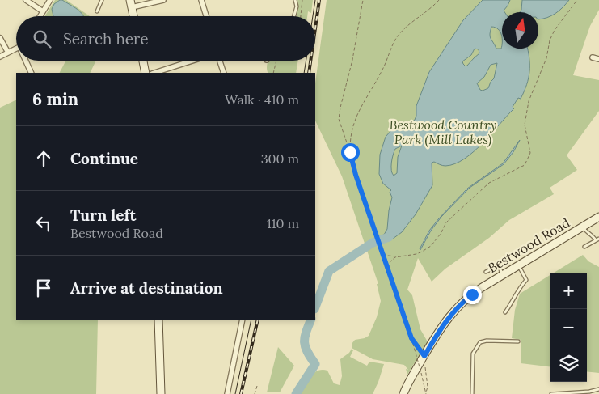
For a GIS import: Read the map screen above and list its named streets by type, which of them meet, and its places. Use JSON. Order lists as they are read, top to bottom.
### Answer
{
  "streets": {
    "main road": ["Bestwood Road"]
  },
  "parks": ["Bestwood Country Park (Mill Lakes)"],
  "north": "top",
  "page": {
    "search": "Search here",
    "heading": ["6 min", "Walk · 410 m"],
    "list": [
      ["Continue", "300 m"],
      ["Turn left", "Bestwood Road", "110 m"],
      "Arrive at destination"
    ],
    "map_buttons": ["+", "−"]
  }
}
